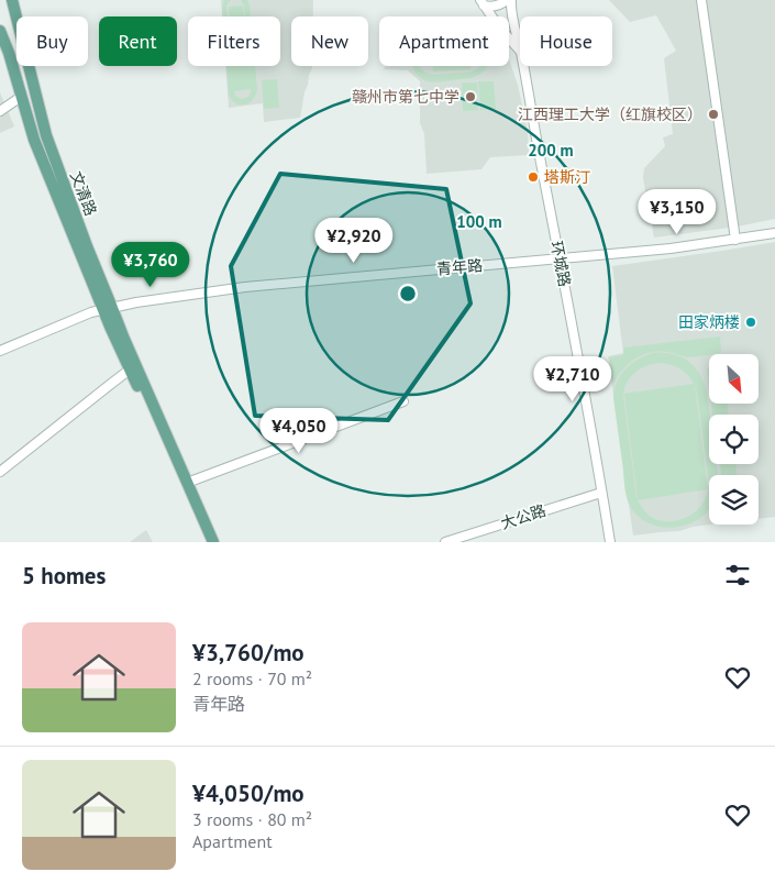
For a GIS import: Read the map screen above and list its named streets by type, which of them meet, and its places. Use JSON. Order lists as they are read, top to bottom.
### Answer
{
  "streets": {
    "main road": ["文清路"],
    "street": ["环城路", "青年路", "大公路"]
  },
  "crossings": [
    ["文清路", "青年路"],
    ["环城路", "青年路"],
    ["环城路", "大公路"]
  ],
  "places": [
    "赣州市第七中学",
    "江西理工大学（红旗校区）",
    "塔斯汀",
    "田家炳楼"
  ],
  "north": "bottom right",
  "page": {
    "chip": [
      "Buy",
      "Rent",
      "Filters",
      "New",
      "Apartment",
      "House"
    ],
    "price": [
      "¥3,150",
      "¥2,920",
      "¥3,760",
      "¥2,710",
      "¥4,050"
    ],
    "heading": "5 homes",
    "list": [
      {
        "name": "¥3,760/mo",
        "note": "2 rooms · 70 m² · 青年路"
      },
      {
        "name": "¥4,050/mo",
        "note": "3 rooms · 80 m² · Apartment"
      }
    ]
  },
  "rings": ["200 m", "100 m"]
}
